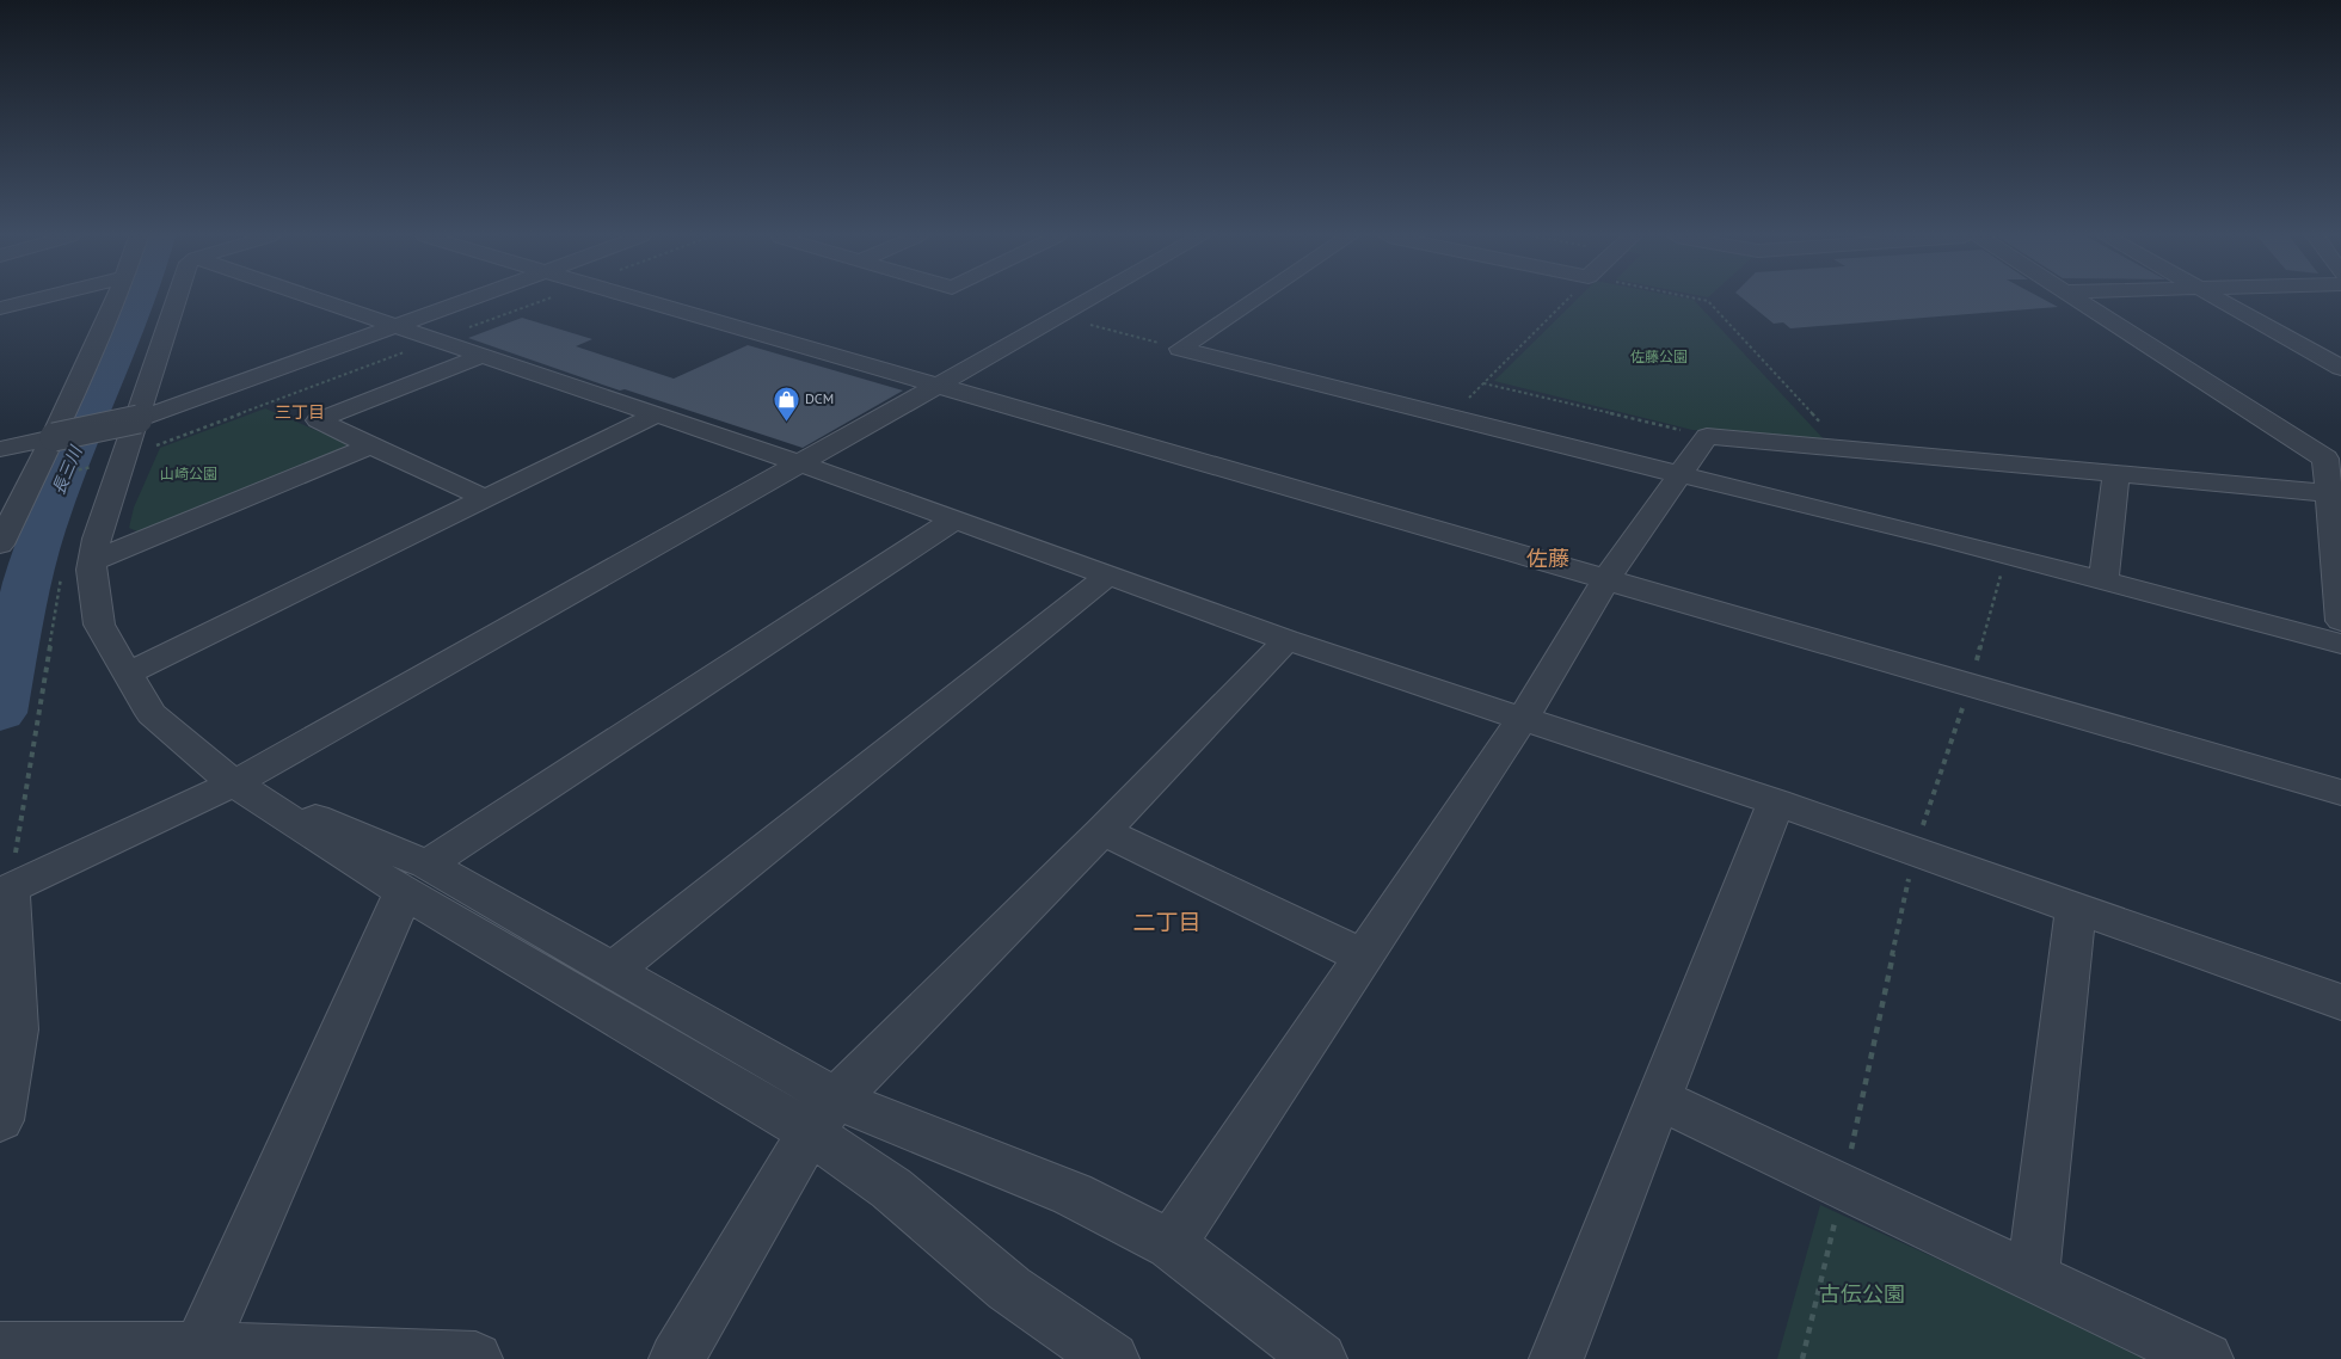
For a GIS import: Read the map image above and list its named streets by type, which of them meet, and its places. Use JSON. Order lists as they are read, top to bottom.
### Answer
{
  "districts": ["三丁目", "佐藤", "二丁目"],
  "water": ["長三川"],
  "parks": ["佐藤公園", "山崎公園", "古伝公園"],
  "places": {
    "shop": ["DCM"]
  }
}
